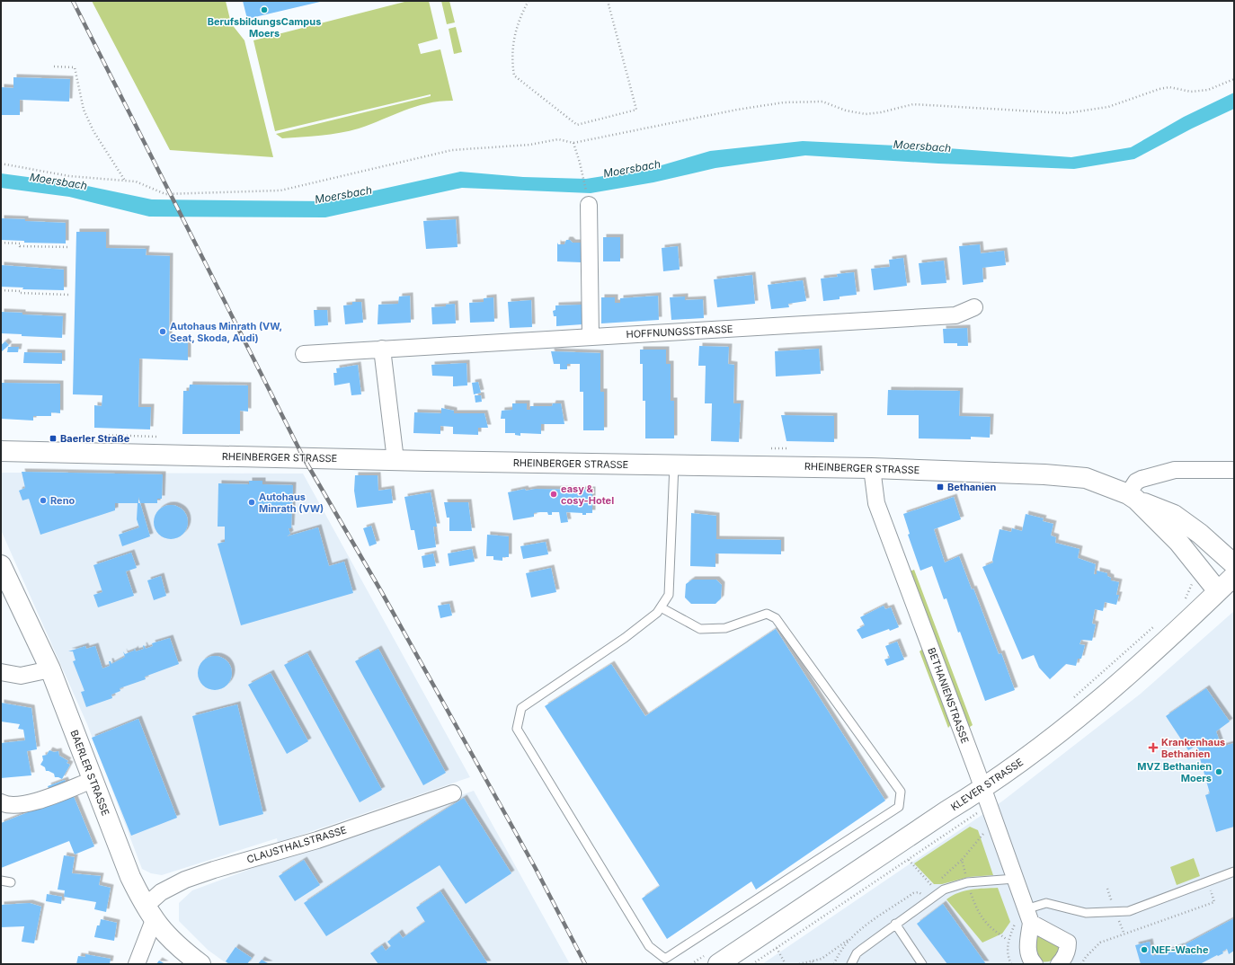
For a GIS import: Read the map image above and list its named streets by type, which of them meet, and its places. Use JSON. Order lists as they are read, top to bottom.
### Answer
{
  "streets": {
    "main road": ["RHEINBERGER STRASSE", "BAERLER STRASSE", "KLEVER STRASSE"],
    "street": ["HOFFNUNGSSTRASSE", "BETHANIENSTRASSE", "CLAUSTHALSTRASSE"]
  },
  "crossings": [
    ["RHEINBERGER STRASSE", "BETHANIENSTRASSE"],
    ["BETHANIENSTRASSE", "KLEVER STRASSE"],
    ["BAERLER STRASSE", "CLAUSTHALSTRASSE"]
  ],
  "water": ["Moersbach"],
  "places": {
    "other": [
      "BerufsbildungsCampus Moers",
      "Autohaus Minrath (VW, Seat, Skoda, Audi)",
      "easy & cosy-Hotel",
      "Reno",
      "Autohaus Minrath (VW)",
      "MVZ Bethanien Moers",
      "NEF-Wache"
    ],
    "transit": ["Baerler Straße", "Bethanien"],
    "health": ["Krankenhaus Bethanien"]
  }
}
